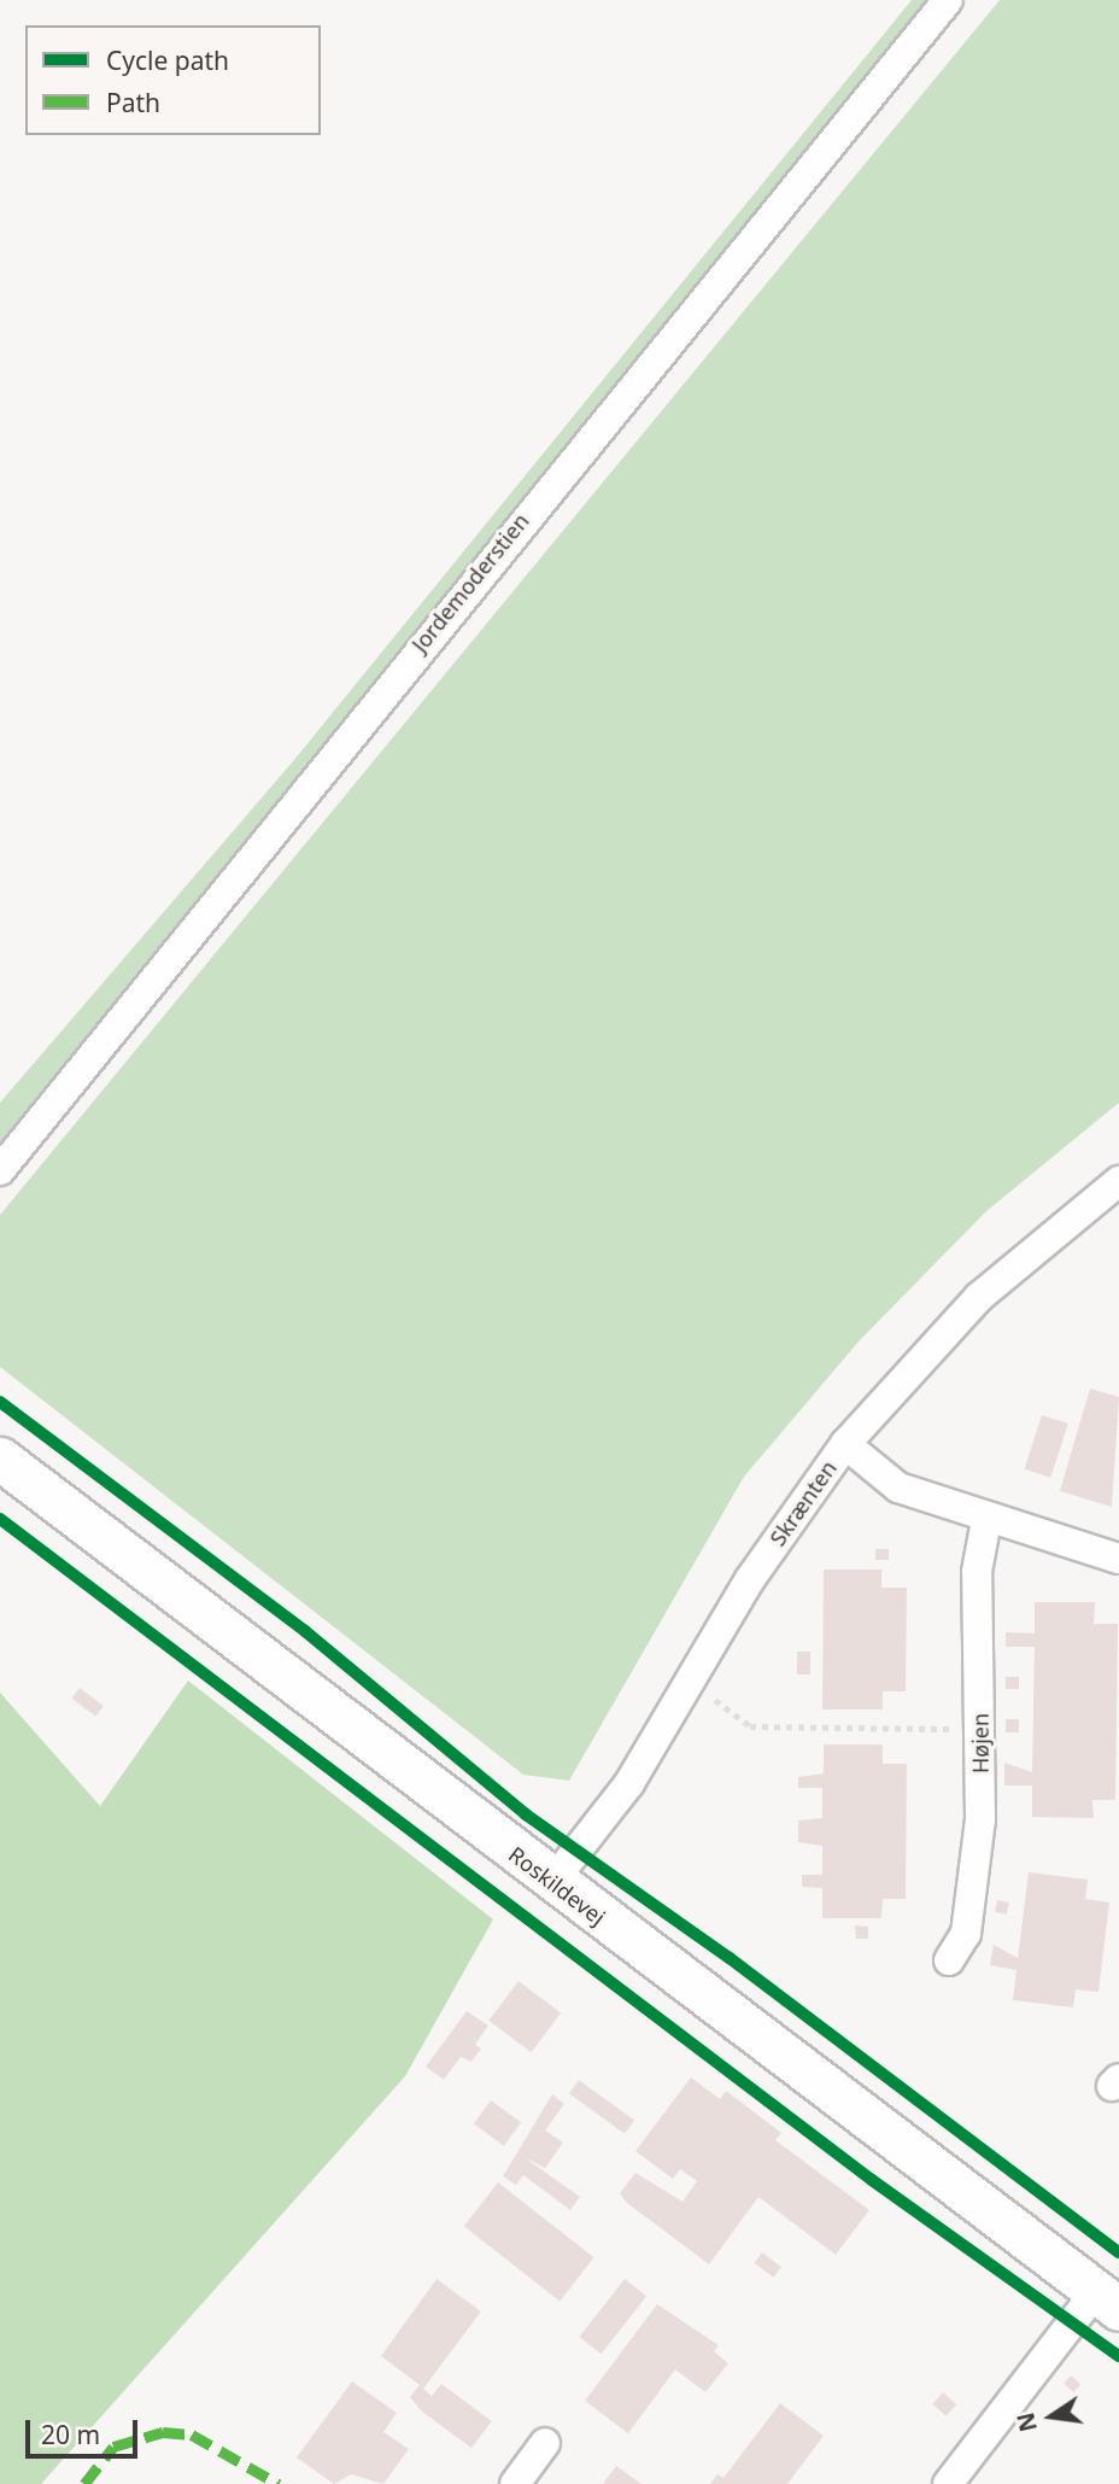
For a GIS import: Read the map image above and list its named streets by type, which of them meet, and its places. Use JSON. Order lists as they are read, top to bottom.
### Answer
{
  "streets": {
    "street": [
      "Jordemoderstien",
      "Skrænten",
      "Højen",
      "Roskildevej"
    ]
  },
  "crossings": [
    ["Skrænten", "Roskildevej"]
  ],
  "legend": ["Cycle path", "Path"],
  "scale_bar": "20 m",
  "north": "left"
}
